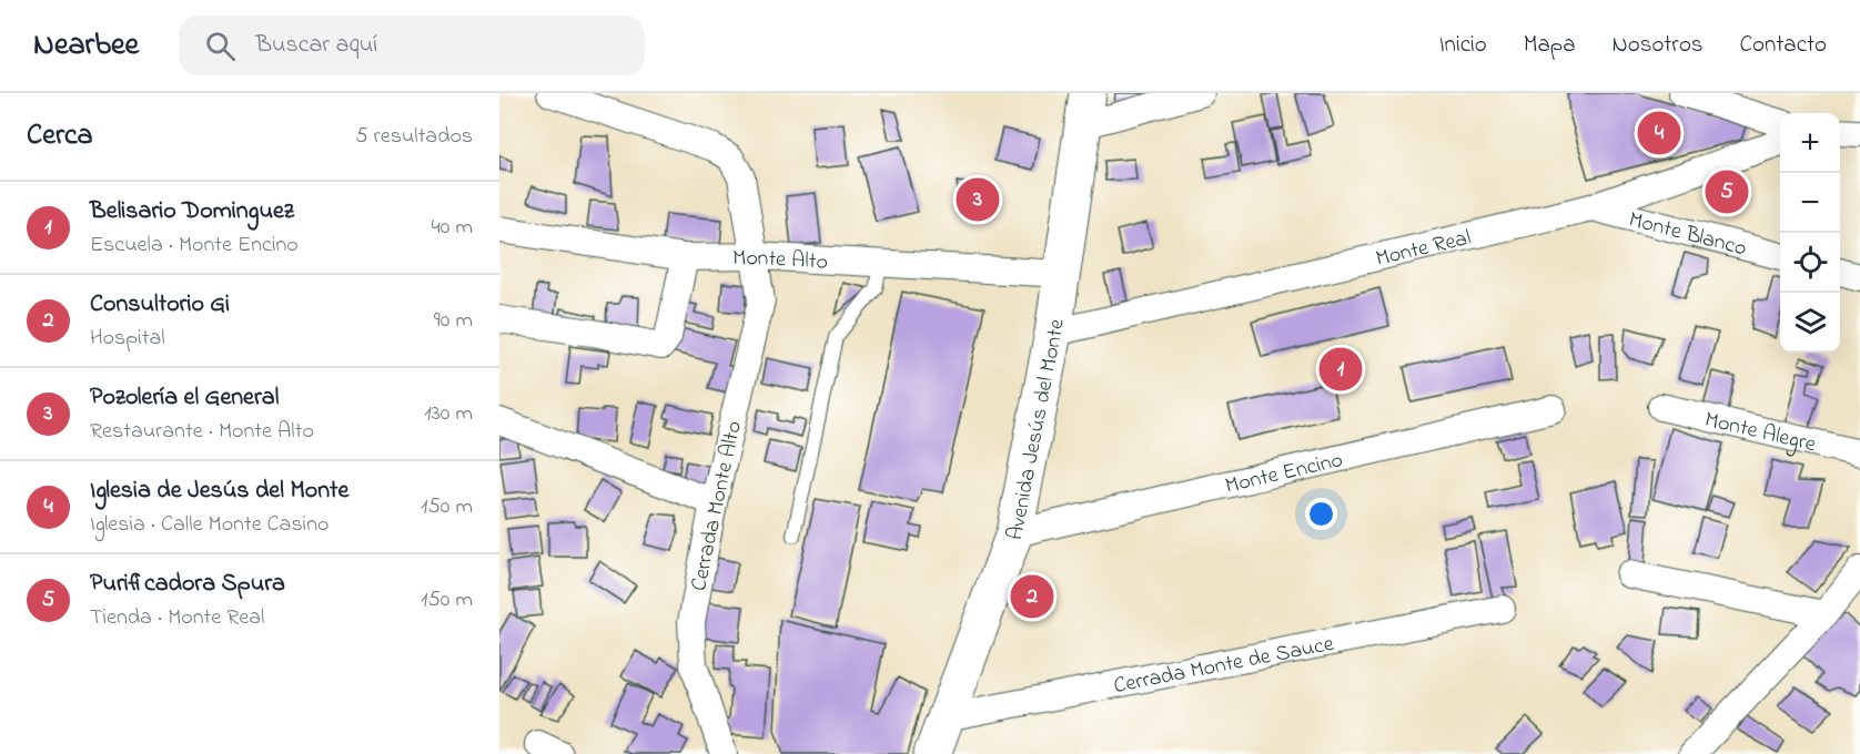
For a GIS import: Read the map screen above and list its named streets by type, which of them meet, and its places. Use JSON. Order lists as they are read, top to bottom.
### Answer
{
  "streets": {
    "street": [
      "Monte Blanco",
      "Monte Real",
      "Monte Alto",
      "Avenida Jesús del Monte",
      "Monte Alegre",
      "Monte Encino",
      "Cerrada Monte Alto",
      "Cerrada Monte de Sauce"
    ]
  },
  "crossings": [
    ["Monte Blanco", "Monte Real"],
    ["Monte Real", "Avenida Jesús del Monte"],
    ["Monte Alto", "Avenida Jesús del Monte"],
    ["Monte Alto", "Cerrada Monte Alto"],
    ["Avenida Jesús del Monte", "Monte Encino"],
    ["Avenida Jesús del Monte", "Cerrada Monte de Sauce"]
  ],
  "page": {
    "header": "Nearbee",
    "search": "Buscar aquí",
    "nav": [
      "Inicio",
      "Mapa",
      "Nosotros",
      "Contacto"
    ],
    "heading": ["Cerca", "5 resultados"],
    "pins": [
      "4",
      "5",
      "3",
      "1",
      "2"
    ],
    "map_buttons": ["+", "−"],
    "list": [
      {
        "mark": "1",
        "name": "Belisario Dominguez",
        "note": "Escuela · Monte Encino",
        "value": "40 m"
      },
      {
        "mark": "2",
        "name": "Consultorio Gi",
        "note": "Hospital",
        "value": "90 m"
      },
      {
        "mark": "3",
        "name": "Pozolería el General",
        "note": "Restaurante · Monte Alto",
        "value": "130 m"
      },
      {
        "mark": "4",
        "name": "Iglesia de Jesús del Monte",
        "note": "Iglesia · Calle Monte Casino",
        "value": "150 m"
      },
      {
        "mark": "5",
        "name": "Purificadora Spura",
        "note": "Tienda · Monte Real",
        "value": "150 m"
      }
    ]
  }
}
